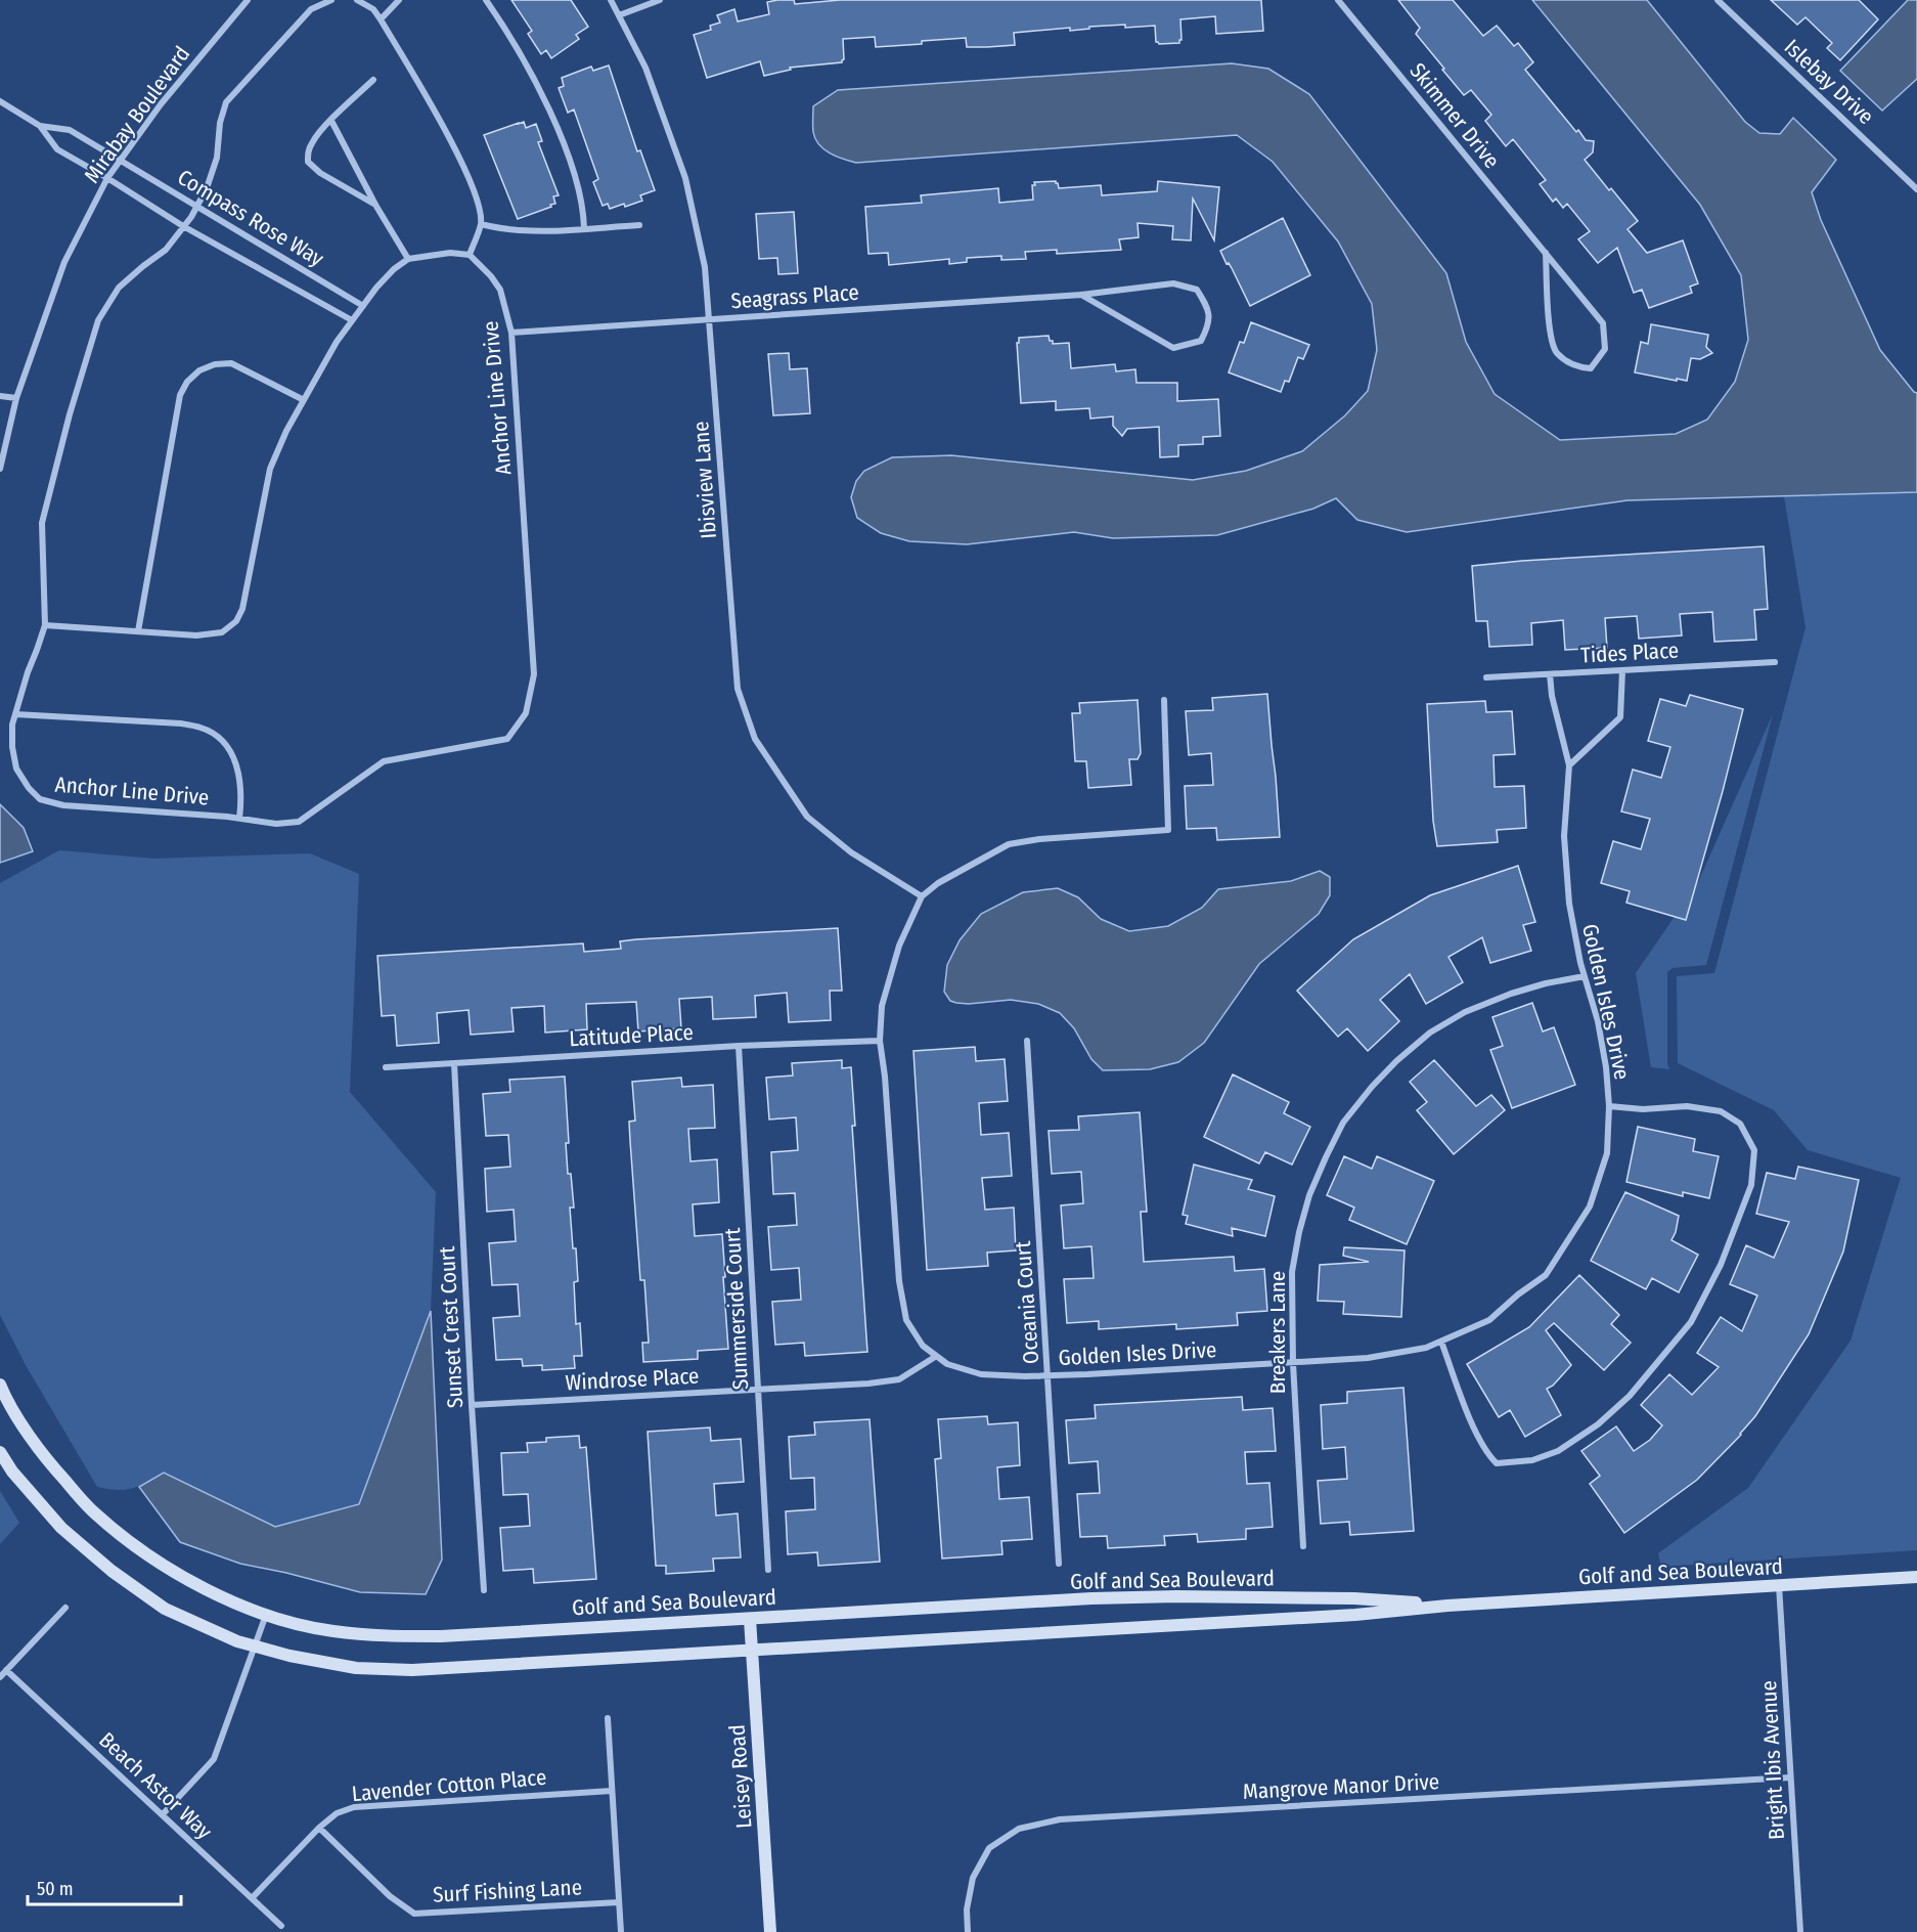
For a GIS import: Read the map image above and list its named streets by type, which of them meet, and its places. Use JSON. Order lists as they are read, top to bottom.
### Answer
{
  "streets": {
    "street": [
      "Islebay Drive",
      "Mirabay Boulevard",
      "Skimmer Drive",
      "Compass Rose Way",
      "Seagrass Place",
      "Anchor Line Drive",
      "Ibisview Lane",
      "Tides Place",
      "Golden Isles Drive",
      "Latitude Place",
      "Oceania Court",
      "Summerside Court",
      "Sunset Crest Court",
      "Breakers Lane",
      "Windrose Place",
      "Golf and Sea Boulevard",
      "Bright Ibis Avenue",
      "Leisey Road",
      "Beach Astor Way",
      "Lavender Cotton Place",
      "Mangrove Manor Drive",
      "Surf Fishing Lane"
    ]
  },
  "crossings": [
    ["Mirabay Boulevard", "Compass Rose Way"],
    ["Compass Rose Way", "Anchor Line Drive"],
    ["Seagrass Place", "Anchor Line Drive"],
    ["Seagrass Place", "Ibisview Lane"],
    ["Ibisview Lane", "Golden Isles Drive"],
    ["Tides Place", "Golden Isles Drive"],
    ["Golden Isles Drive", "Latitude Place"],
    ["Golden Isles Drive", "Oceania Court"],
    ["Golden Isles Drive", "Breakers Lane"],
    ["Golden Isles Drive", "Windrose Place"],
    ["Latitude Place", "Summerside Court"],
    ["Latitude Place", "Sunset Crest Court"],
    ["Summerside Court", "Windrose Place"],
    ["Sunset Crest Court", "Windrose Place"],
    ["Golf and Sea Boulevard", "Bright Ibis Avenue"],
    ["Golf and Sea Boulevard", "Leisey Road"],
    ["Bright Ibis Avenue", "Mangrove Manor Drive"],
    ["Beach Astor Way", "Lavender Cotton Place"],
    ["Lavender Cotton Place", "Surf Fishing Lane"]
  ],
  "scale_bar": "50 m"
}
